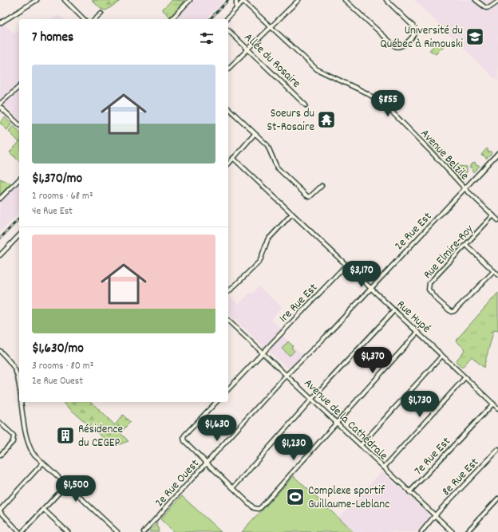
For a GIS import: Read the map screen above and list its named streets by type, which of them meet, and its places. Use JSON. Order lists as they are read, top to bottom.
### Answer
{
  "streets": {
    "street": [
      "Allée du Rosaire",
      "Avenue Belzile",
      "2e Rue Est",
      "Rue Elmire-Roy",
      "1re Rue Est",
      "Rue Hupé",
      "Avenue de la Cathédrale",
      "7e Rue Est",
      "8e Rue Est",
      "2e Rue Ouest"
    ]
  },
  "crossings": [
    ["Avenue Belzile", "2e Rue Est"],
    ["Avenue Belzile", "Rue Elmire-Roy"],
    ["2e Rue Est", "Rue Hupé"],
    ["2e Rue Est", "Avenue de la Cathédrale"],
    ["2e Rue Est", "2e Rue Ouest"],
    ["1re Rue Est", "Rue Hupé"],
    ["1re Rue Est", "Avenue de la Cathédrale"],
    ["Rue Hupé", "7e Rue Est"],
    ["Avenue de la Cathédrale", "7e Rue Est"],
    ["Avenue de la Cathédrale", "8e Rue Est"],
    ["Avenue de la Cathédrale", "2e Rue Ouest"]
  ],
  "places": {
    "school or university": ["Université du Québec à Rimouski"],
    "temple": ["Soeurs du St-Rosaire"],
    "building": ["Résidence du CEGEP"],
    "sports": ["Complexe sportif Guillaume-Leblanc"]
  },
  "page": {
    "heading": "7 homes",
    "list": [
      {
        "name": "$1,370/mo",
        "note": "2 rooms · 68 m² · 4e Rue Est"
      },
      {
        "name": "$1,630/mo",
        "note": "3 rooms · 80 m² · 2e Rue Ouest"
      }
    ],
    "price": [
      "$855",
      "$3,170",
      "$1,370",
      "$1,730",
      "$1,630",
      "$1,230",
      "$1,500"
    ]
  }
}
